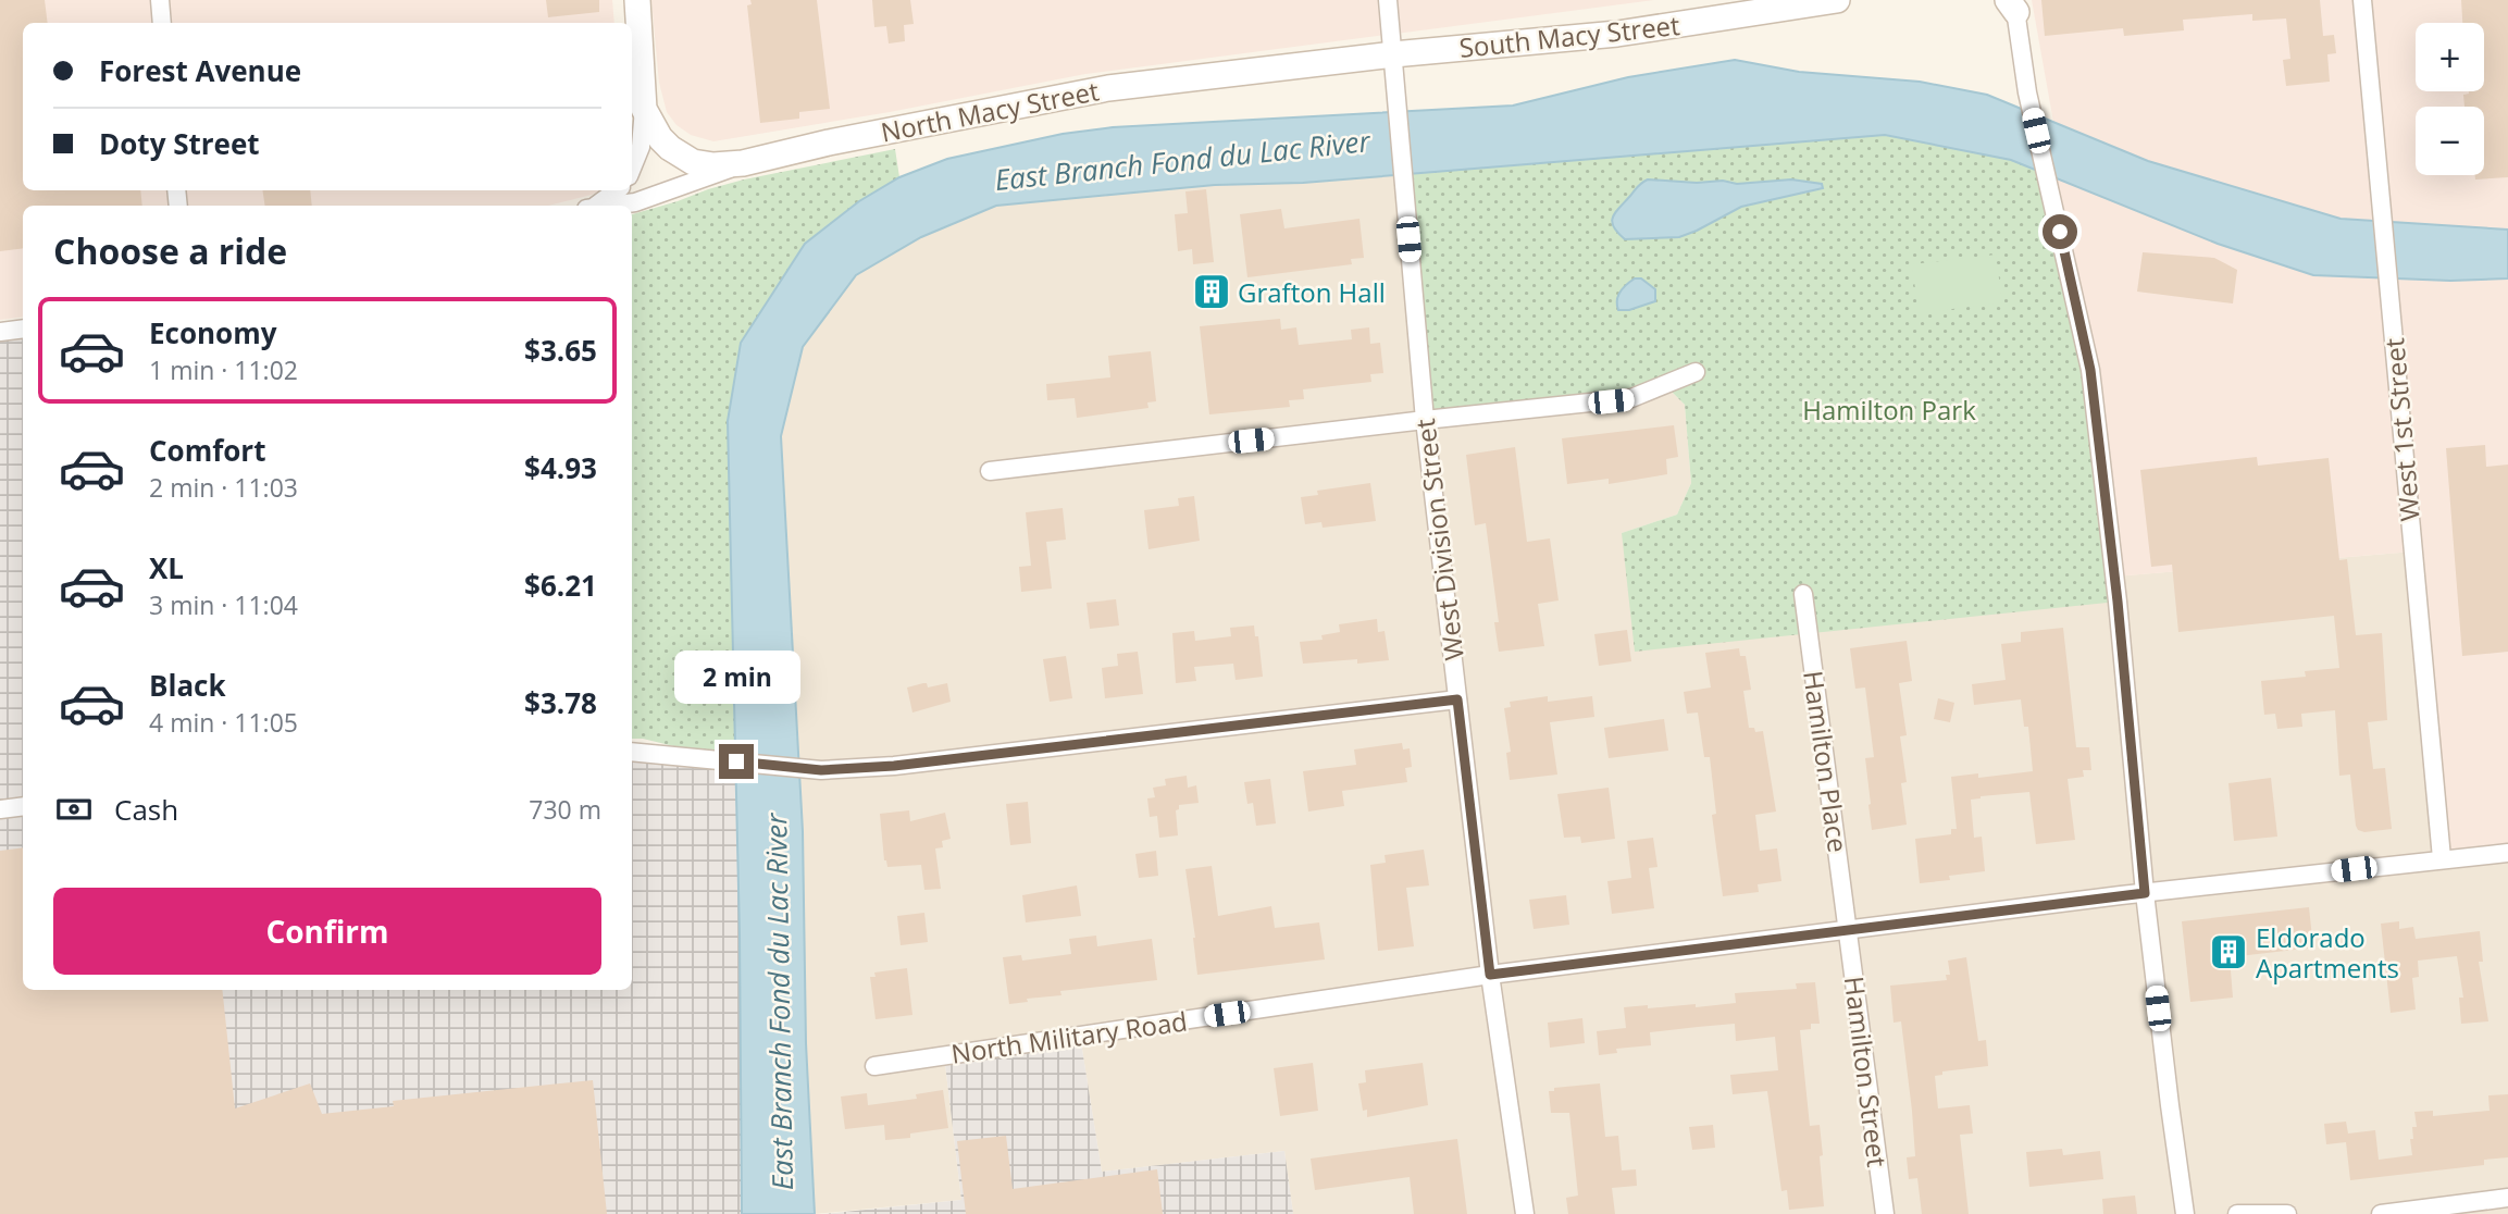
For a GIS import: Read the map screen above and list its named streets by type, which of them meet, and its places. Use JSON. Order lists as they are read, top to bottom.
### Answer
{
  "streets": {
    "main road": ["South Macy Street", "North Macy Street"],
    "street": [
      "West 1st Street",
      "West Division Street",
      "Hamilton Place",
      "North Military Road",
      "Hamilton Street"
    ]
  },
  "crossings": [
    ["South Macy Street", "North Macy Street"],
    ["South Macy Street", "West Division Street"],
    ["North Macy Street", "West Division Street"],
    ["West 1st Street", "North Military Road"],
    ["West Division Street", "North Military Road"],
    ["Hamilton Place", "North Military Road"],
    ["Hamilton Place", "Hamilton Street"],
    ["North Military Road", "Hamilton Street"]
  ],
  "water": ["East Branch Fond du Lac River"],
  "parks": ["Hamilton Park"],
  "places": {
    "building": ["Grafton Hall", "Eldorado Apartments"]
  },
  "page": {
    "map_buttons": ["+", "−"],
    "banner": ["Forest Avenue", "Doty Street"],
    "heading": "Choose a ride",
    "list": [
      {
        "name": "Economy",
        "note": "1 min · 11:02",
        "value": "$3.65"
      },
      {
        "name": "Comfort",
        "note": "2 min · 11:03",
        "value": "$4.93"
      },
      {
        "name": "XL",
        "note": "3 min · 11:04",
        "value": "$6.21"
      },
      {
        "name": "Black",
        "note": "4 min · 11:05",
        "value": "$3.78"
      }
    ],
    "bubble": "2 min",
    "pay": ["Cash", "730 m"],
    "buttons": "Confirm"
  }
}
